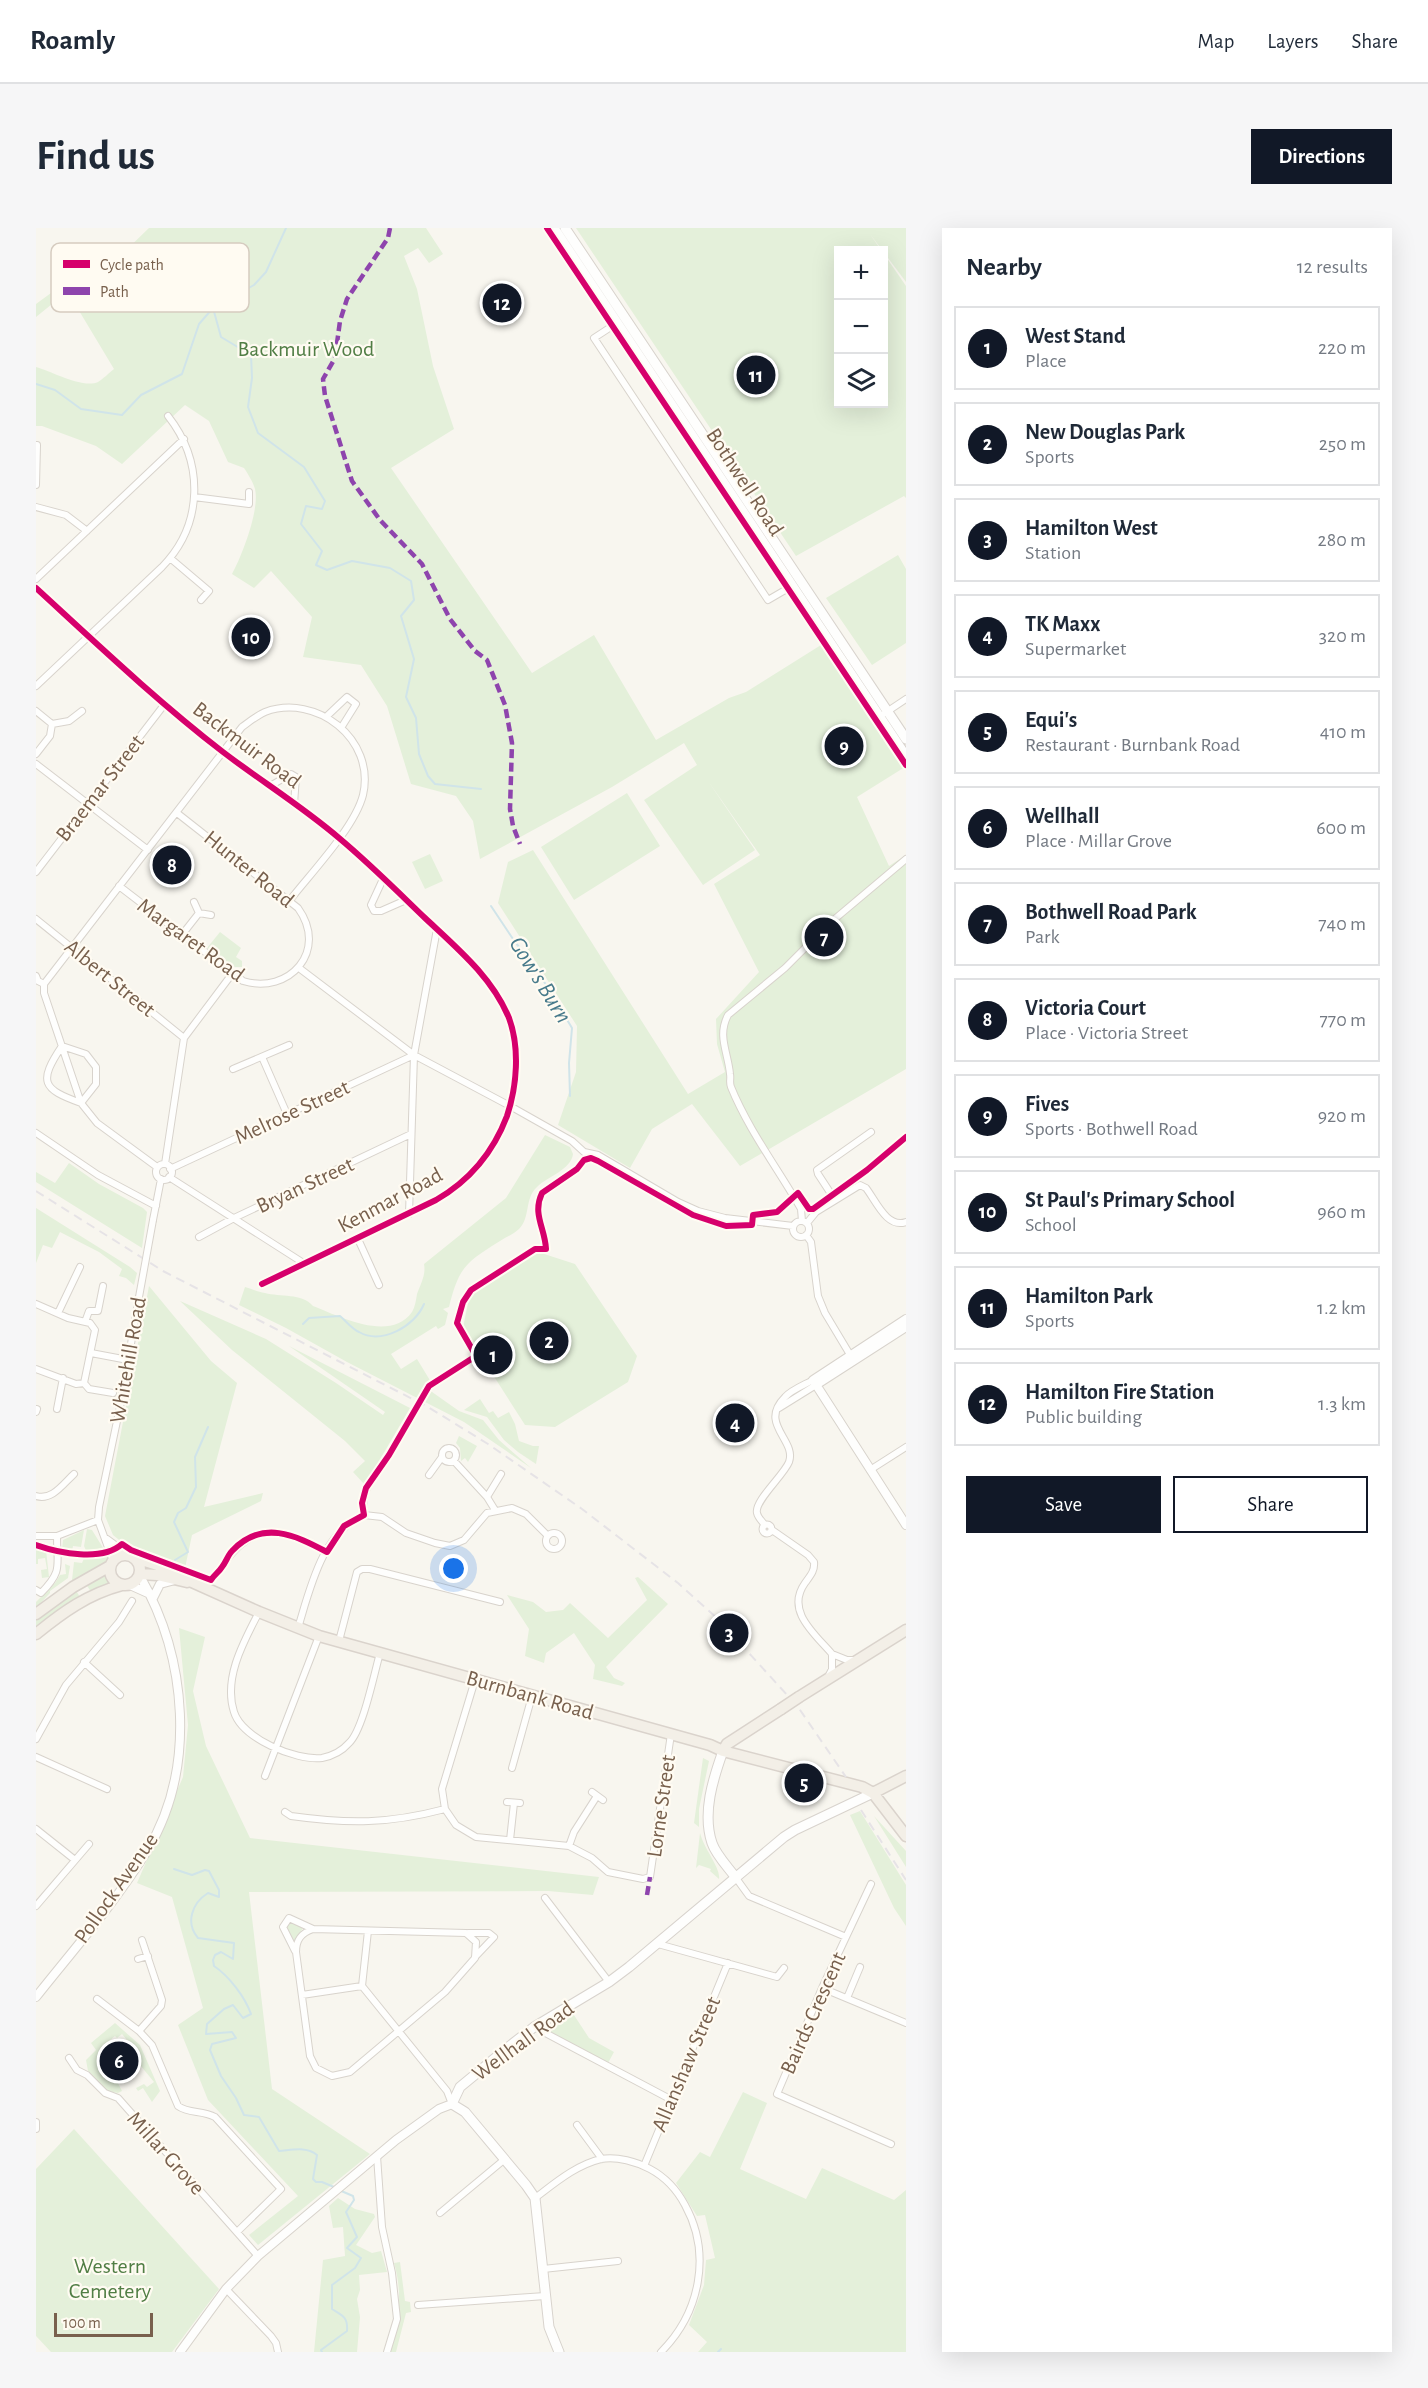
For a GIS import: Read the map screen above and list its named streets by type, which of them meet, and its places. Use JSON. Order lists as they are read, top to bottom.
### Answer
{
  "streets": {
    "main road": ["Bothwell Road", "Burnbank Road", "Wellhall Road"],
    "street": [
      "Backmuir Road",
      "Braemar Street",
      "Hunter Road",
      "Margaret Road",
      "Albert Street",
      "Melrose Street",
      "Bryan Street",
      "Kenmar Road",
      "Whitehill Road",
      "Lorne Street",
      "Pollock Avenue",
      "Bairds Crescent",
      "Allanshaw Street",
      "Millar Grove"
    ]
  },
  "crossings": [
    ["Backmuir Road", "Braemar Street"],
    ["Backmuir Road", "Kenmar Road"],
    ["Hunter Road", "Margaret Road"],
    ["Burnbank Road", "Lorne Street"],
    ["Burnbank Road", "Pollock Avenue"],
    ["Burnbank Road", "Wellhall Road"],
    ["Wellhall Road", "Millar Grove"]
  ],
  "water": ["Gow's Burn"],
  "parks": ["Backmuir Wood", "Western Cemetery"],
  "legend": ["Cycle path", "Path"],
  "scale_bar": "100 m",
  "page": {
    "header": "Roamly",
    "nav": ["Map", "Layers", "Share"],
    "buttons": [
      "Directions",
      ["Save", "Share"]
    ],
    "title": "Find us",
    "heading": ["Nearby", "12 results"],
    "map_buttons": ["+", "−"],
    "pins": [
      "12",
      "11",
      "10",
      "9",
      "8",
      "7",
      "2",
      "1",
      "4",
      "3",
      "5",
      "6"
    ],
    "list": [
      {
        "mark": "1",
        "name": "West Stand",
        "note": "Place",
        "value": "220 m"
      },
      {
        "mark": "2",
        "name": "New Douglas Park",
        "note": "Sports",
        "value": "250 m"
      },
      {
        "mark": "3",
        "name": "Hamilton West",
        "note": "Station",
        "value": "280 m"
      },
      {
        "mark": "4",
        "name": "TK Maxx",
        "note": "Supermarket",
        "value": "320 m"
      },
      {
        "mark": "5",
        "name": "Equi's",
        "note": "Restaurant · Burnbank Road",
        "value": "410 m"
      },
      {
        "mark": "6",
        "name": "Wellhall",
        "note": "Place · Millar Grove",
        "value": "600 m"
      },
      {
        "mark": "7",
        "name": "Bothwell Road Park",
        "note": "Park",
        "value": "740 m"
      },
      {
        "mark": "8",
        "name": "Victoria Court",
        "note": "Place · Victoria Street",
        "value": "770 m"
      },
      {
        "mark": "9",
        "name": "Fives",
        "note": "Sports · Bothwell Road",
        "value": "920 m"
      },
      {
        "mark": "10",
        "name": "St Paul's Primary School",
        "note": "School",
        "value": "960 m"
      },
      {
        "mark": "11",
        "name": "Hamilton Park",
        "note": "Sports",
        "value": "1.2 km"
      },
      {
        "mark": "12",
        "name": "Hamilton Fire Station",
        "note": "Public building",
        "value": "1.3 km"
      }
    ],
    "scale": "100 m"
  }
}
